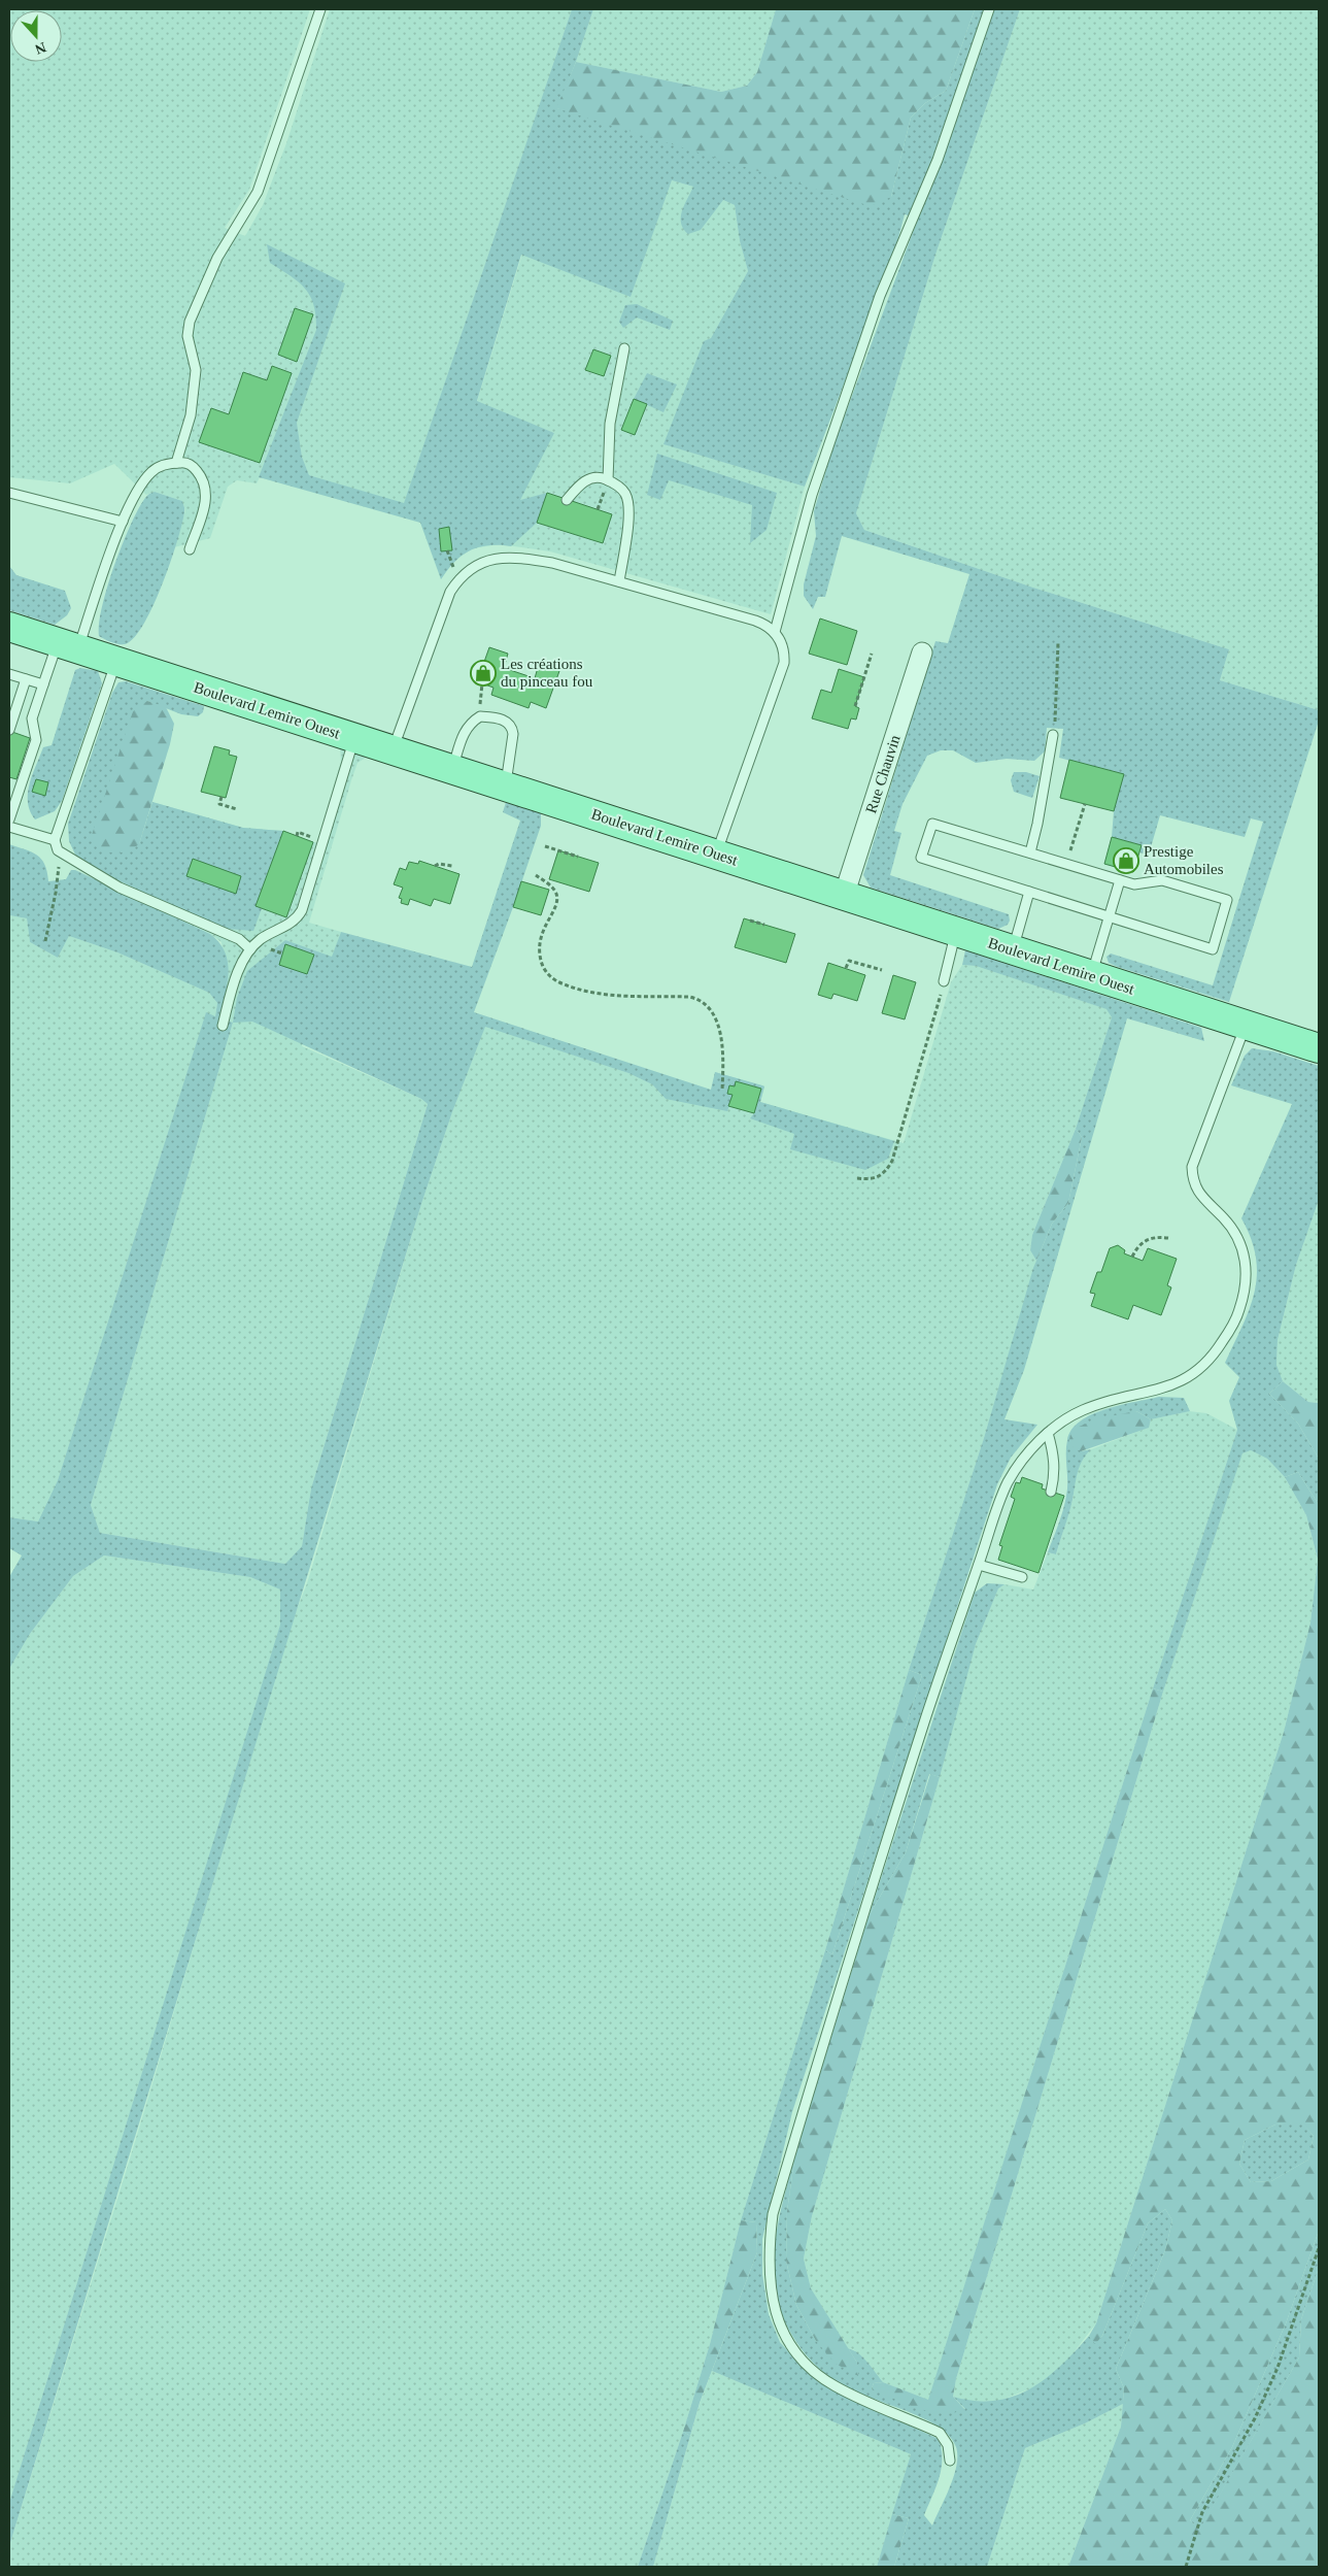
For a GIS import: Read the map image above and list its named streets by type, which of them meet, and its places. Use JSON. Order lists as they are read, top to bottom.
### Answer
{
  "streets": {
    "main road": ["Boulevard Lemire Ouest"],
    "street": ["Rue Chauvin"]
  },
  "crossings": [
    ["Boulevard Lemire Ouest", "Rue Chauvin"]
  ],
  "places": {
    "shop": ["Les créations du pinceau fou", "Prestige Automobiles"]
  },
  "north": "bottom"
}
